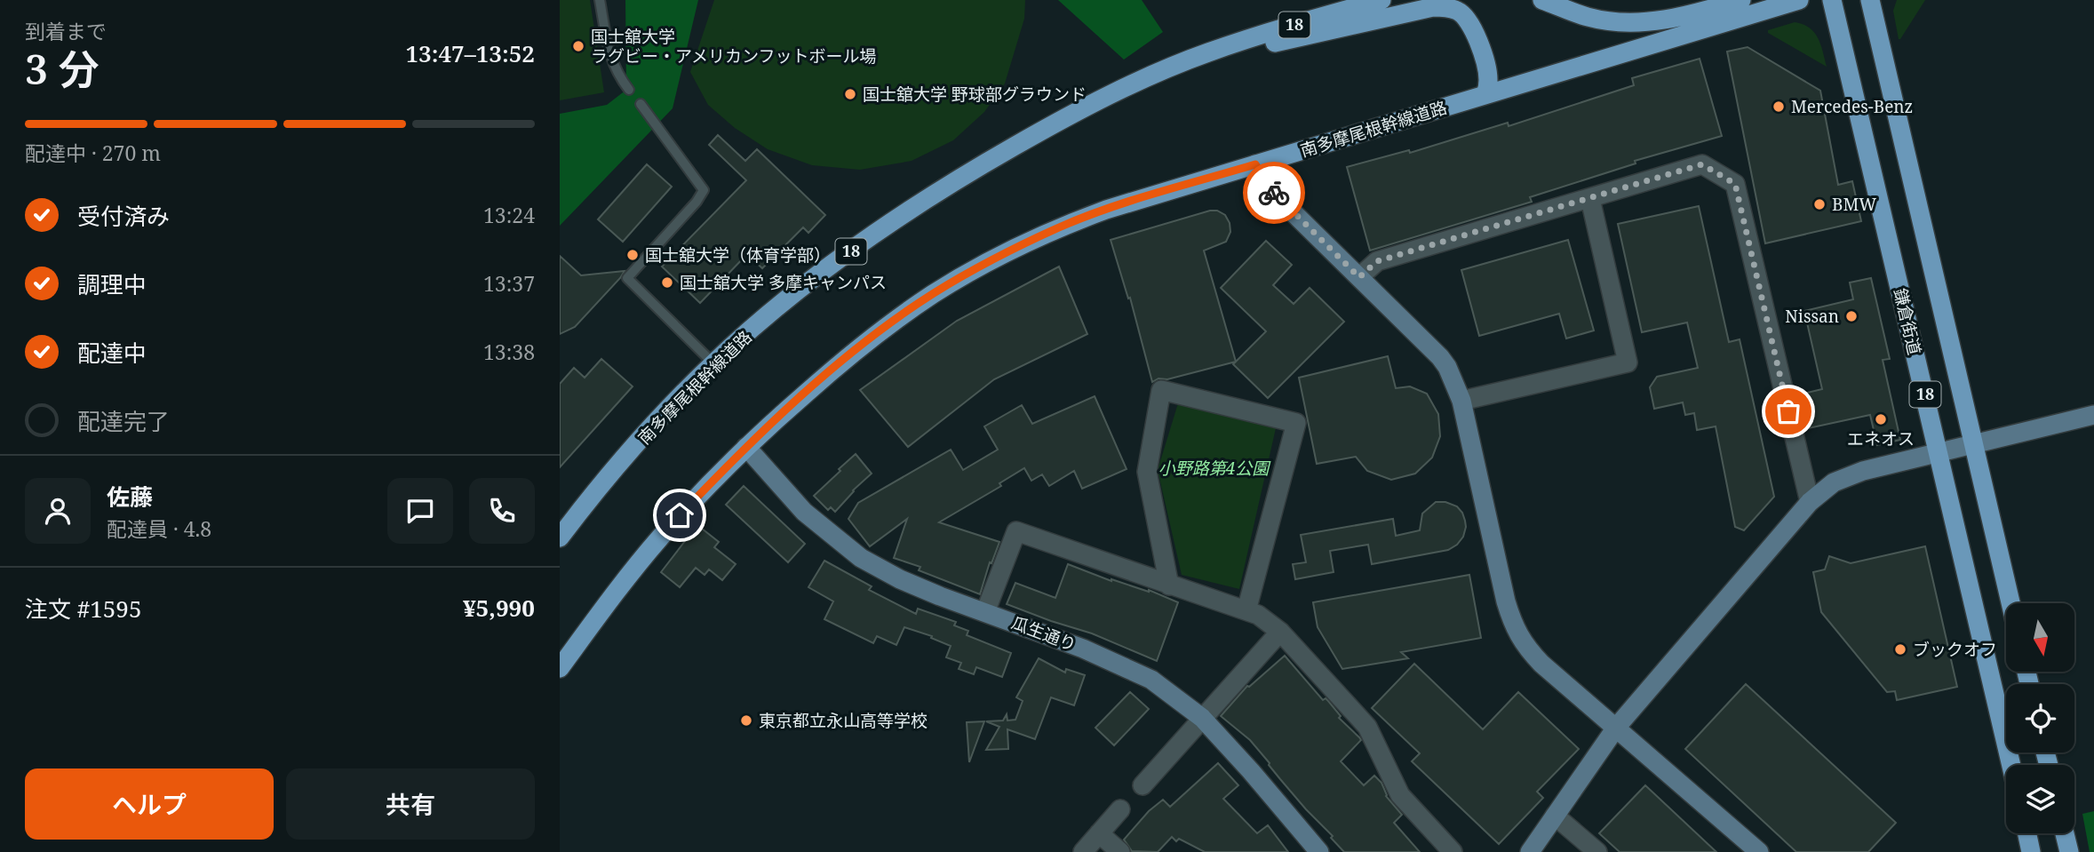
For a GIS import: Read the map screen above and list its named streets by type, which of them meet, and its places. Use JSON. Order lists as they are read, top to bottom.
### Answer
{
  "streets": {
    "main road": ["18", "南多摩尾根幹線道路", "鎌倉街道"],
    "street": ["瓜生通り"]
  },
  "crossings": [
    ["南多摩尾根幹線道路", "瓜生通り"]
  ],
  "parks": ["小野路第4公園"],
  "places": [
    "国士舘大学 ラグビー・アメリカンフットボール場",
    "国士舘大学 野球部グラウンド",
    "Mercedes-Benz",
    "BMW",
    "国士舘大学（体育学部）",
    "国士舘大学 多摩キャンパス",
    "Nissan",
    "エネオス",
    "ブックオフ",
    "東京都立永山高等学校"
  ],
  "north": "bottom",
  "page": {
    "heading": ["3 分", "到着まで", "13:47–13:52"],
    "panel": [
      "佐藤",
      "配達員 · 4.8",
      "注文 #1595",
      "¥5,990"
    ],
    "bar": "配達中 · 270 m",
    "list": [
      ["受付済み", "13:24"],
      ["調理中", "13:37"],
      ["配達中", "13:38"],
      "配達完了"
    ],
    "buttons": ["ヘルプ", "共有"]
  }
}
